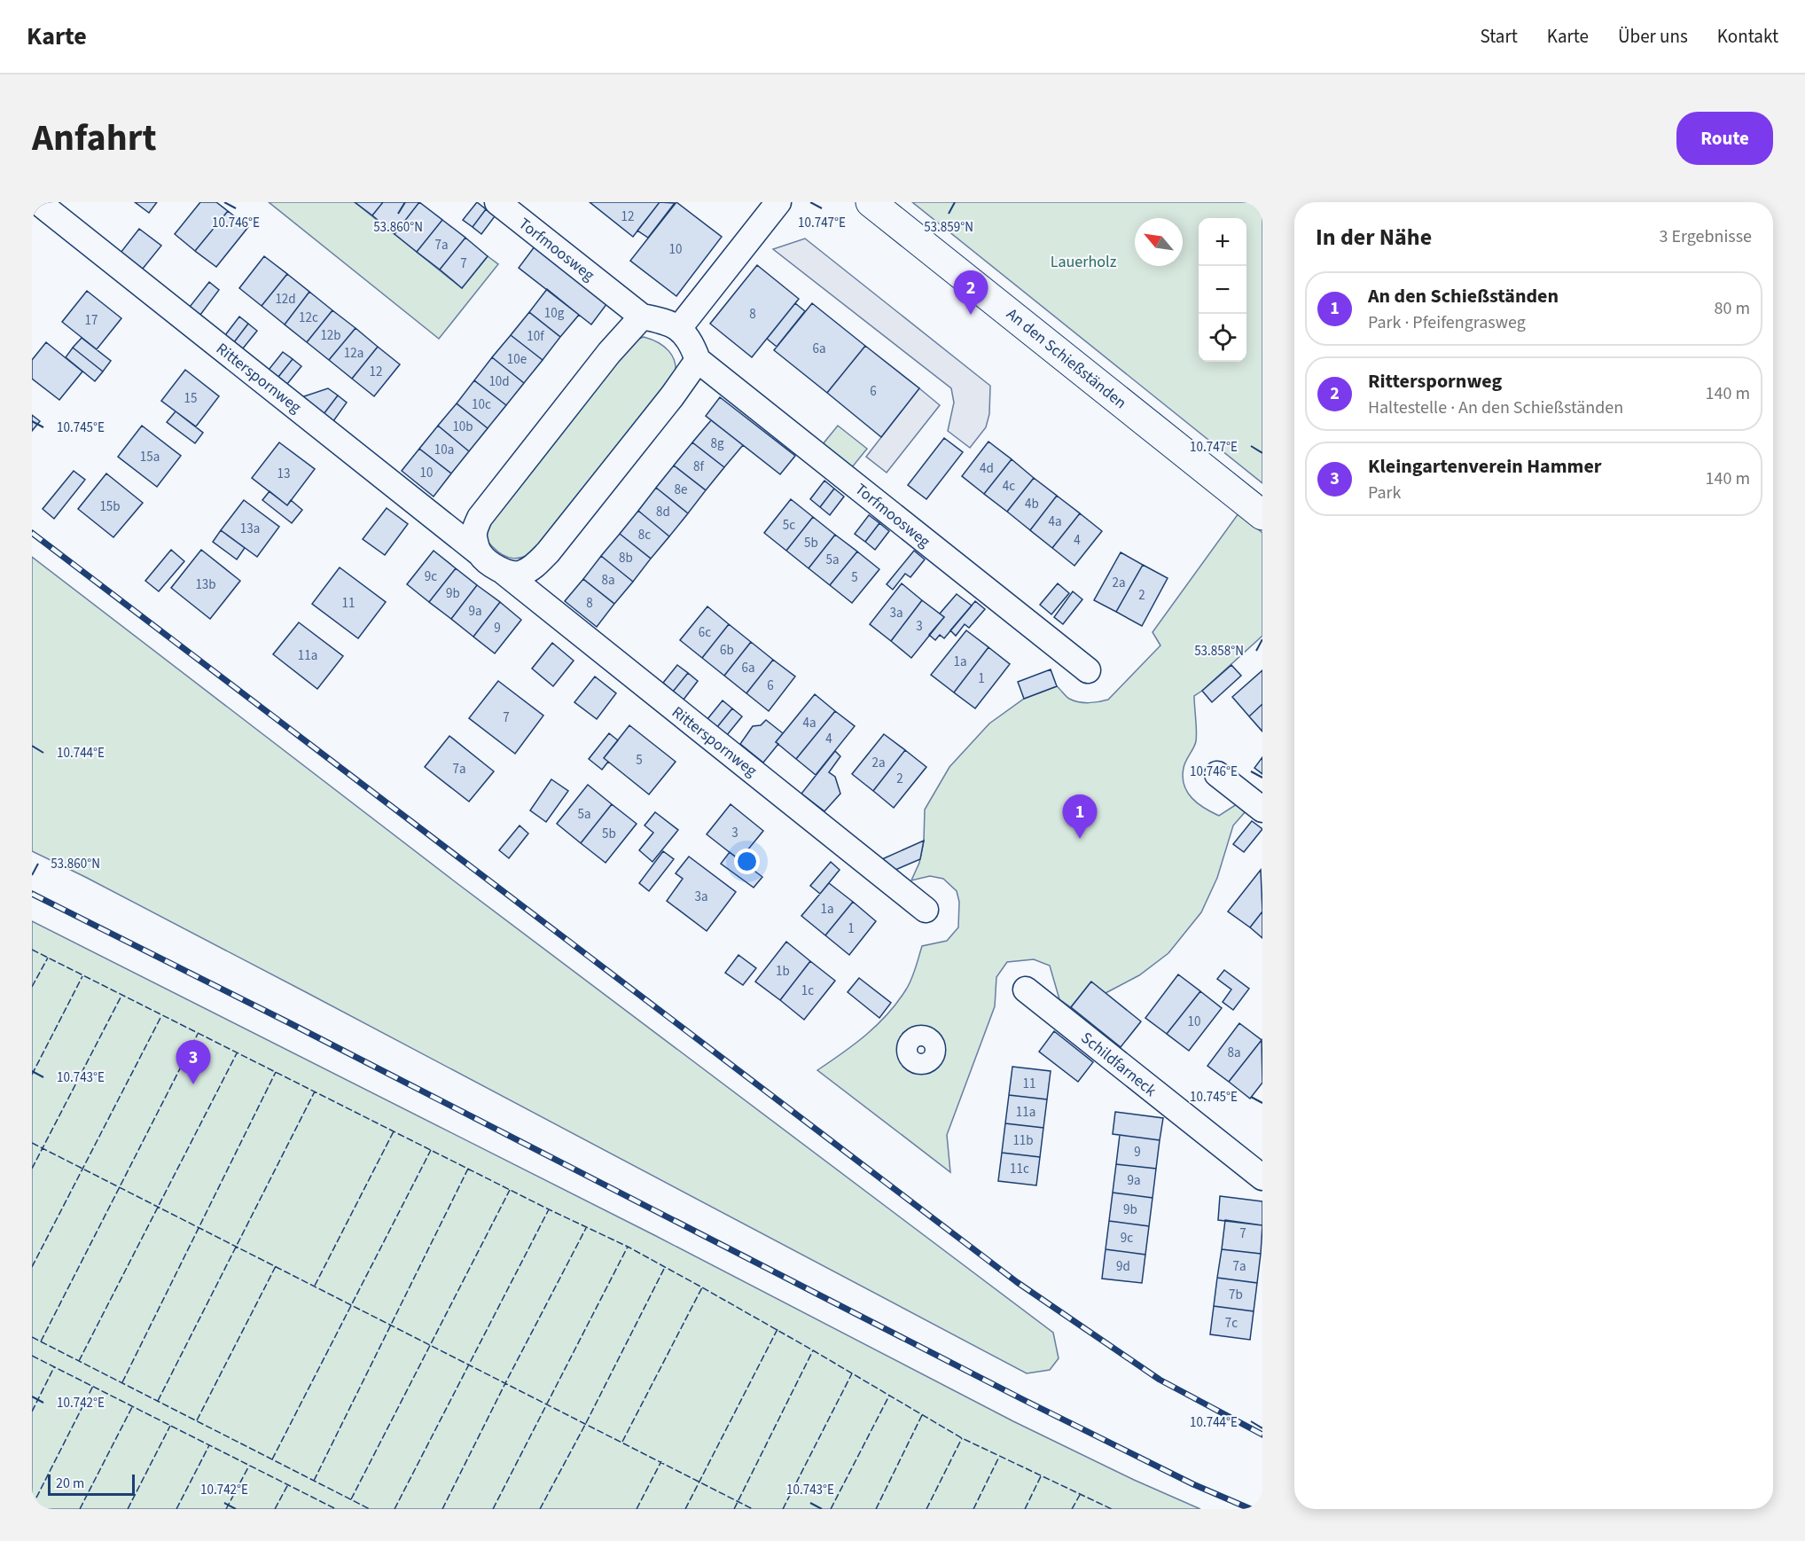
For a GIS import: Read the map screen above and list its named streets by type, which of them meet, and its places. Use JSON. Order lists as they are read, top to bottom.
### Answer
{
  "streets": {
    "street": [
      "Torfmoosweg",
      "An den Schießständen",
      "Ritterspornweg",
      "Schildfarneck"
    ]
  },
  "parks": ["Lauerholz"],
  "house_numbers": [
    "12",
    "7a",
    "10",
    "7",
    "12d",
    "10g",
    "8",
    "12c",
    "17",
    "12b",
    "10f",
    "6a",
    "12a",
    "10e",
    "12",
    "10d",
    "6",
    "15",
    "10c",
    "10b",
    "8g",
    "10a",
    "15a",
    "8f",
    "4d",
    "10",
    "13",
    "4c",
    "8e",
    "4b",
    "15b",
    "8d",
    "4a",
    "5c",
    "13a",
    "8c",
    "4",
    "5b",
    "8b",
    "5a",
    "9c",
    "5",
    "8a",
    "2a",
    "13b",
    "9b",
    "2",
    "11",
    "8",
    "9a",
    "3a",
    "3",
    "9",
    "6c",
    "6b",
    "11a",
    "1a",
    "6a",
    "1",
    "6",
    "7",
    "4a",
    "4",
    "5",
    "2a",
    "7a",
    "2",
    "5a",
    "3",
    "5b",
    "3a",
    "1a",
    "1",
    "1b",
    "1c",
    "10",
    "8a",
    "11",
    "11a",
    "11b",
    "9",
    "11c",
    "9a",
    "9b",
    "7",
    "9c",
    "9d",
    "7a",
    "7b",
    "7c"
  ],
  "scale_bar": "20 m",
  "north": "top left",
  "page": {
    "header": "Karte",
    "nav": [
      "Start",
      "Karte",
      "Über uns",
      "Kontakt"
    ],
    "title": "Anfahrt",
    "buttons": "Route",
    "heading": ["In der Nähe", "3 Ergebnisse"],
    "map_buttons": ["+", "−"],
    "pins": ["2", "1", "3"],
    "list": [
      {
        "mark": "1",
        "name": "An den Schießständen",
        "note": "Park · Pfeifengrasweg",
        "value": "80 m"
      },
      {
        "mark": "2",
        "name": "Ritterspornweg",
        "note": "Haltestelle · An den Schießständen",
        "value": "140 m"
      },
      {
        "mark": "3",
        "name": "Kleingartenverein Hammer",
        "note": "Park",
        "value": "140 m"
      }
    ],
    "scale": "20 m"
  },
  "coordinates": [
    "10.746°E",
    "10.747°E",
    "53.860°N",
    "53.859°N",
    "10.745°E",
    "53.858°N",
    "10.744°E",
    "10.743°E",
    "10.742°E"
  ]
}
